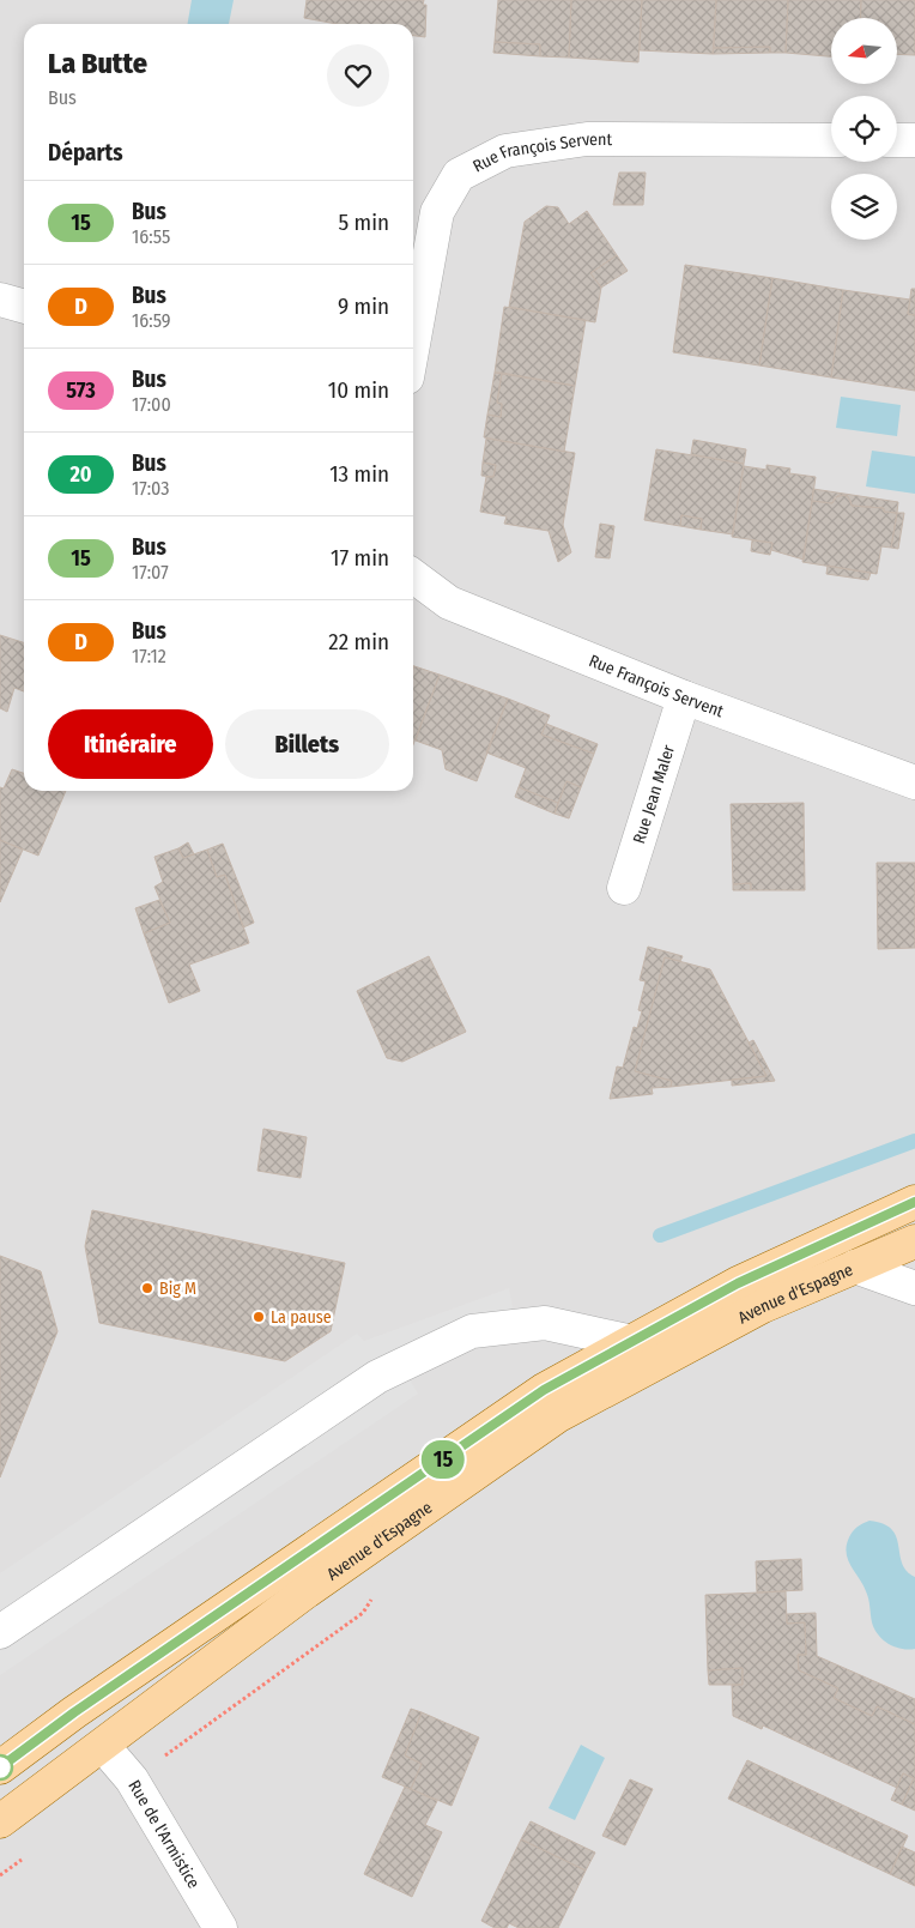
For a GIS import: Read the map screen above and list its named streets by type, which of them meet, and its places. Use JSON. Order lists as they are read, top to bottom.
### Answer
{
  "streets": {
    "main road": ["Avenue d'Espagne"],
    "street": ["Rue François Servent", "Rue Jean Maler", "Rue de l'Armistice"]
  },
  "crossings": [
    ["Rue François Servent", "Rue Jean Maler"],
    ["Avenue d'Espagne", "Rue de l'Armistice"]
  ],
  "places": ["Big M", "La pause"],
  "lines": ["bus line 15"],
  "north": "left",
  "page": {
    "on_map": "15",
    "heading": [
      ["La Butte", "Bus"],
      "Départs"
    ],
    "list": [
      {
        "mark": "15",
        "name": "Bus",
        "note": "16:55",
        "value": "5 min"
      },
      {
        "mark": "D",
        "name": "Bus",
        "note": "16:59",
        "value": "9 min"
      },
      {
        "mark": "573",
        "name": "Bus",
        "note": "17:00",
        "value": "10 min"
      },
      {
        "mark": "20",
        "name": "Bus",
        "note": "17:03",
        "value": "13 min"
      },
      {
        "mark": "15",
        "name": "Bus",
        "note": "17:07",
        "value": "17 min"
      },
      {
        "mark": "D",
        "name": "Bus",
        "note": "17:12",
        "value": "22 min"
      }
    ],
    "buttons": ["Itinéraire", "Billets"]
  }
}
